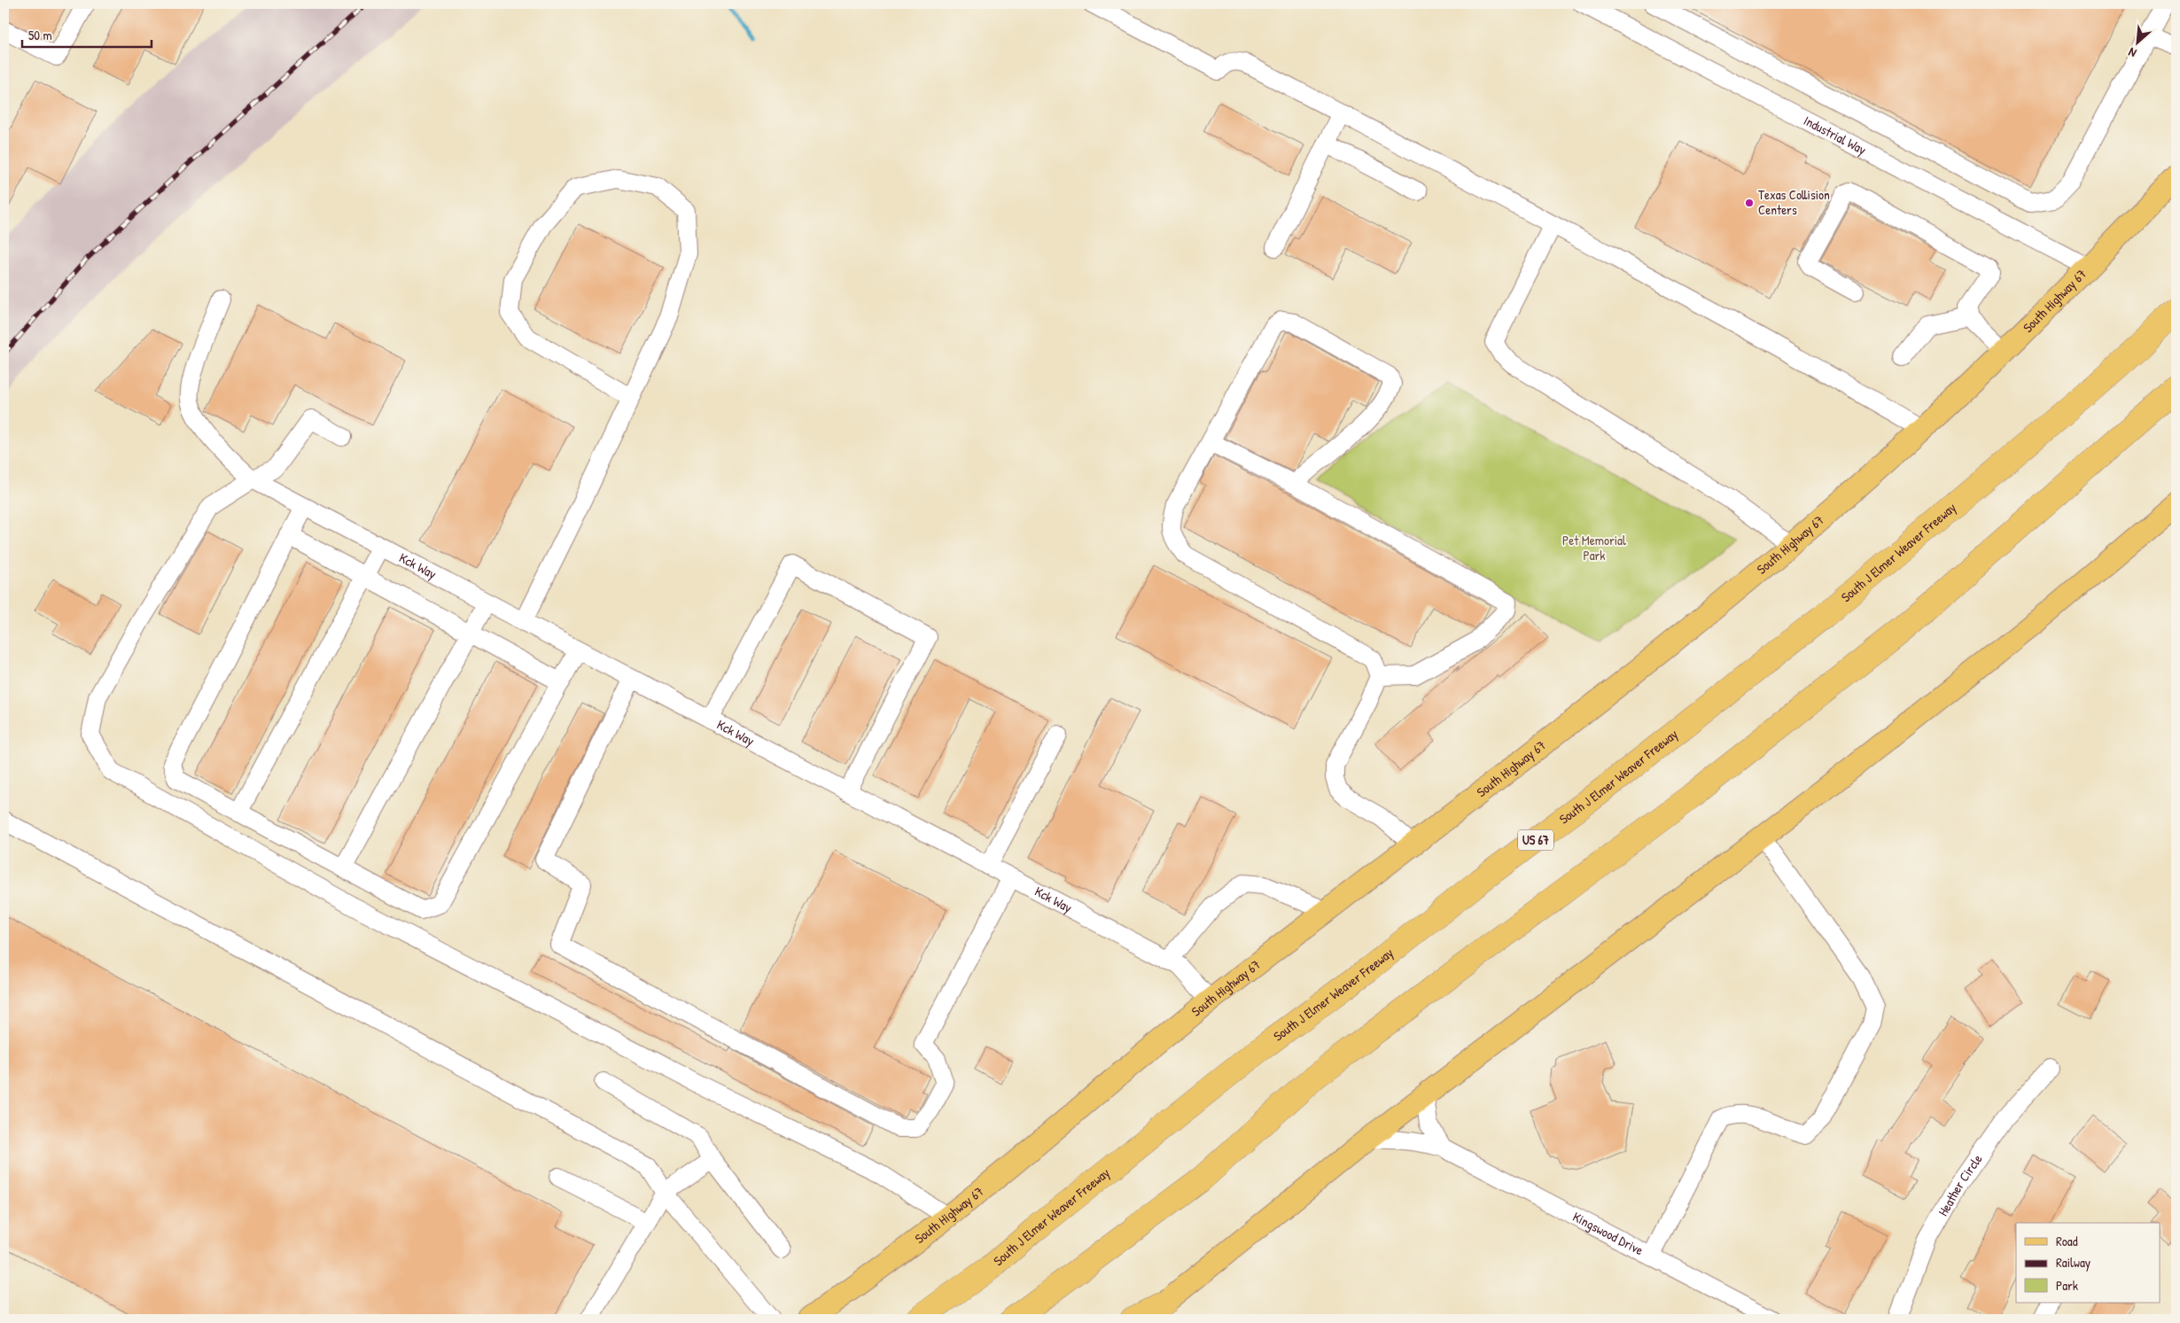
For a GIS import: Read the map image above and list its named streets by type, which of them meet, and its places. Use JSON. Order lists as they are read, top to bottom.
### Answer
{
  "streets": {
    "highway": ["South J Elmer Weaver Freeway", "US 67"],
    "main road": ["South Highway 67"],
    "street": [
      "Industrial Way",
      "Kck Way",
      "Heather Circle",
      "Kingswood Drive"
    ]
  },
  "crossings": [
    ["Industrial Way", "South Highway 67"],
    ["South Highway 67", "Kck Way"]
  ],
  "parks": ["Pet Memorial Park"],
  "places": ["Texas Collision Centers"],
  "legend": ["Road", "Railway", "Park"],
  "scale_bar": "50 m",
  "north": "bottom left"
}
